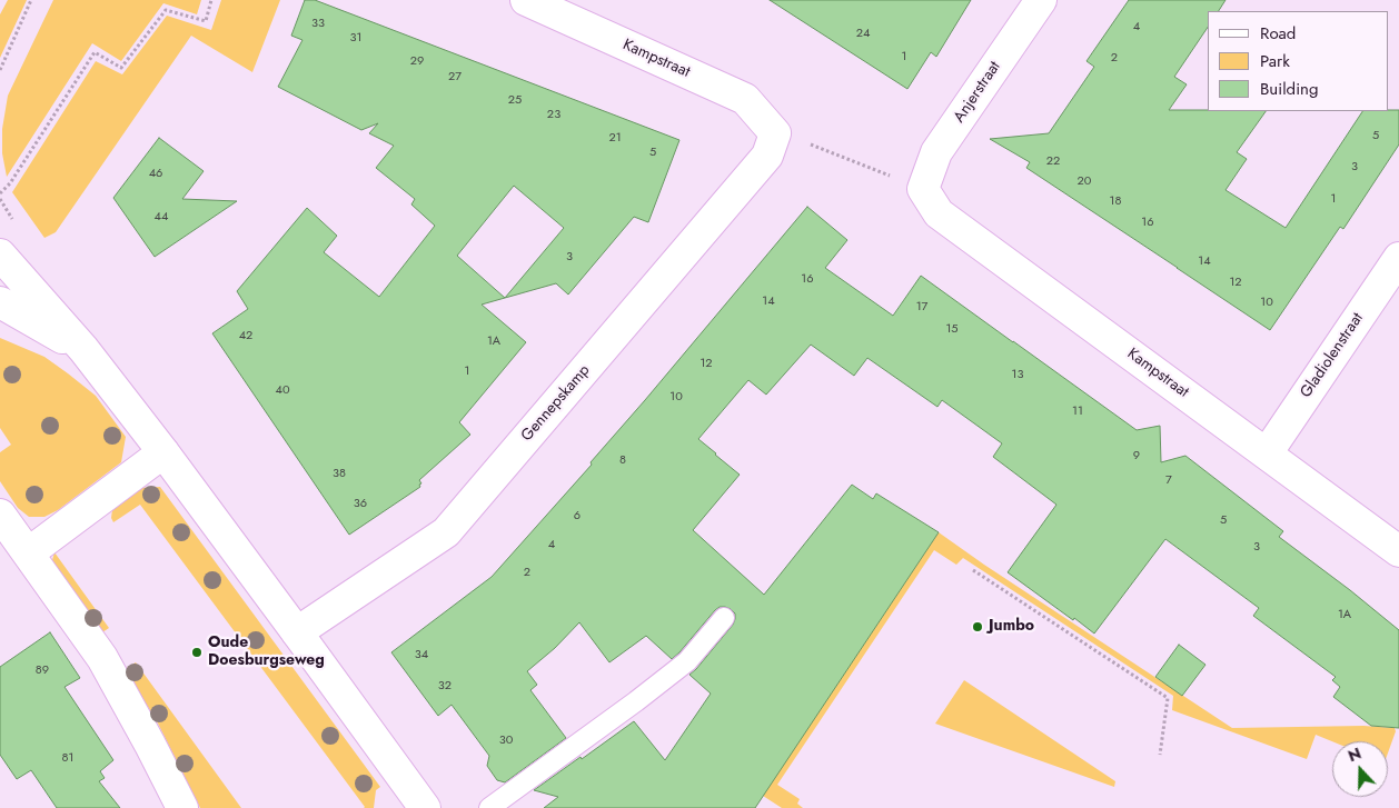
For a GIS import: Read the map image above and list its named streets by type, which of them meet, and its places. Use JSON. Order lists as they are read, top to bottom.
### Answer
{
  "streets": {
    "street": [
      "Kampstraat",
      "Anjerstraat",
      "Gladiolenstraat",
      "Gennepskamp"
    ]
  },
  "crossings": [
    ["Kampstraat", "Anjerstraat"],
    ["Kampstraat", "Gladiolenstraat"],
    ["Kampstraat", "Gennepskamp"]
  ],
  "places": ["Jumbo", "Oude Doesburgseweg"],
  "house_numbers": [
    "33",
    "4",
    "24",
    "31",
    "1",
    "2",
    "29",
    "27",
    "25",
    "23",
    "5",
    "21",
    "5",
    "22",
    "3",
    "46",
    "20",
    "1",
    "18",
    "44",
    "16",
    "3",
    "14",
    "16",
    "12",
    "14",
    "10",
    "17",
    "15",
    "42",
    "1A",
    "12",
    "1",
    "13",
    "40",
    "10",
    "11",
    "9",
    "8",
    "38",
    "7",
    "36",
    "6",
    "5",
    "4",
    "3",
    "2",
    "1A",
    "34",
    "89",
    "32",
    "30",
    "81"
  ],
  "legend": ["Road", "Park", "Building"],
  "north": "top"
}
